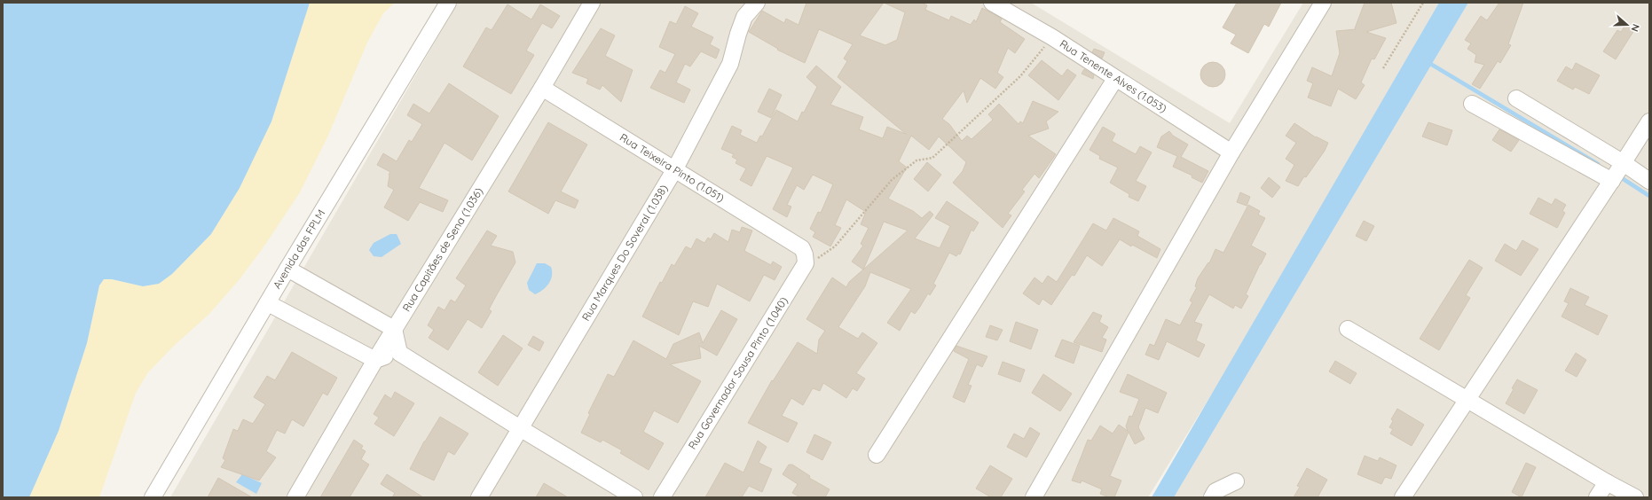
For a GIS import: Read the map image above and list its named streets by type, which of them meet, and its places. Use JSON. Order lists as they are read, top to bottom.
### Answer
{
  "streets": {
    "street": [
      "Rua Tenente Alves (1.053)",
      "Rua Teixeira Pinto (1.051)",
      "Avenida das FPLM",
      "Rua Capitães de Sena (1.036)",
      "Rua Marques Do Soveral (1.038)",
      "Rua Governador Sousa Pinto (1.040)"
    ]
  },
  "crossings": [
    ["Rua Teixeira Pinto (1.051)", "Rua Capitães de Sena (1.036)"],
    ["Rua Teixeira Pinto (1.051)", "Rua Marques Do Soveral (1.038)"],
    ["Rua Teixeira Pinto (1.051)", "Rua Governador Sousa Pinto (1.040)"]
  ],
  "north": "right"
}
